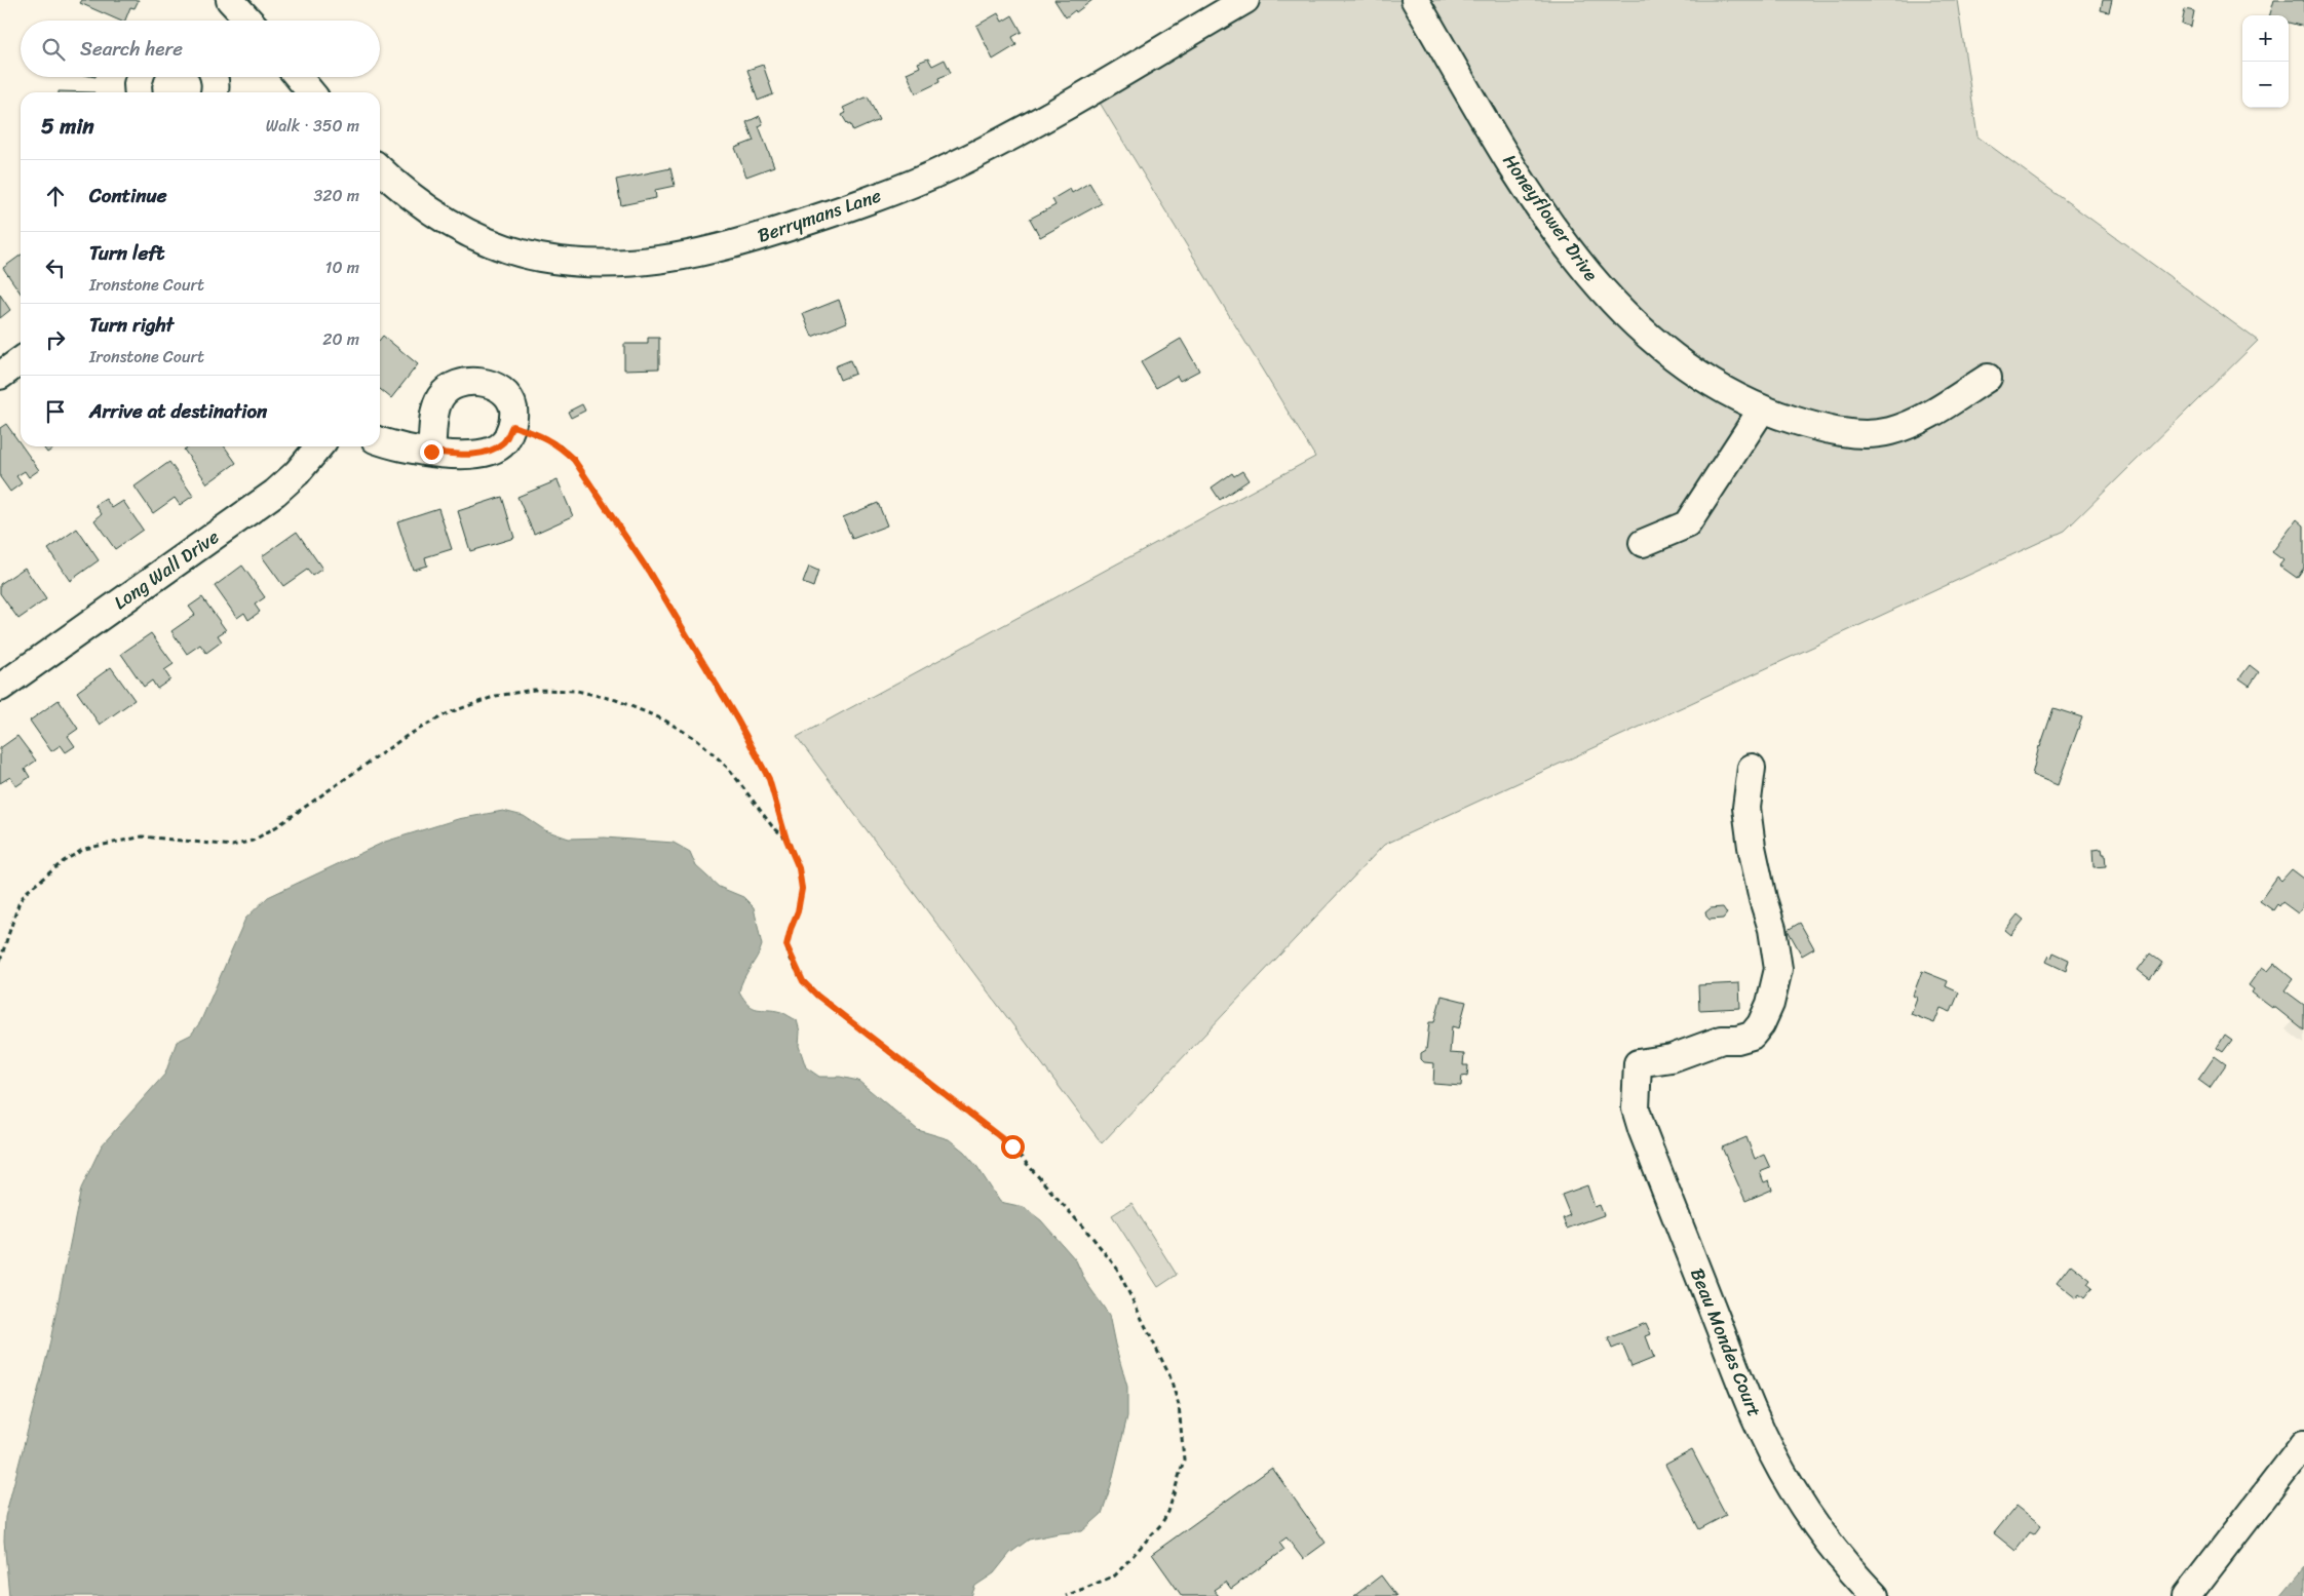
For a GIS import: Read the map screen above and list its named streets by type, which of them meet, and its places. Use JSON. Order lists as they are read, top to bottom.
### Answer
{
  "streets": {
    "street": [
      "Berrymans Lane",
      "Honeyflower Drive",
      "Long Wall Drive",
      "Beau Mondes Court"
    ]
  },
  "page": {
    "map_buttons": ["+", "−"],
    "search": "Search here",
    "heading": ["5 min", "Walk · 350 m"],
    "list": [
      ["Continue", "320 m"],
      ["Turn left", "Ironstone Court", "10 m"],
      ["Turn right", "Ironstone Court", "20 m"],
      "Arrive at destination"
    ]
  }
}
